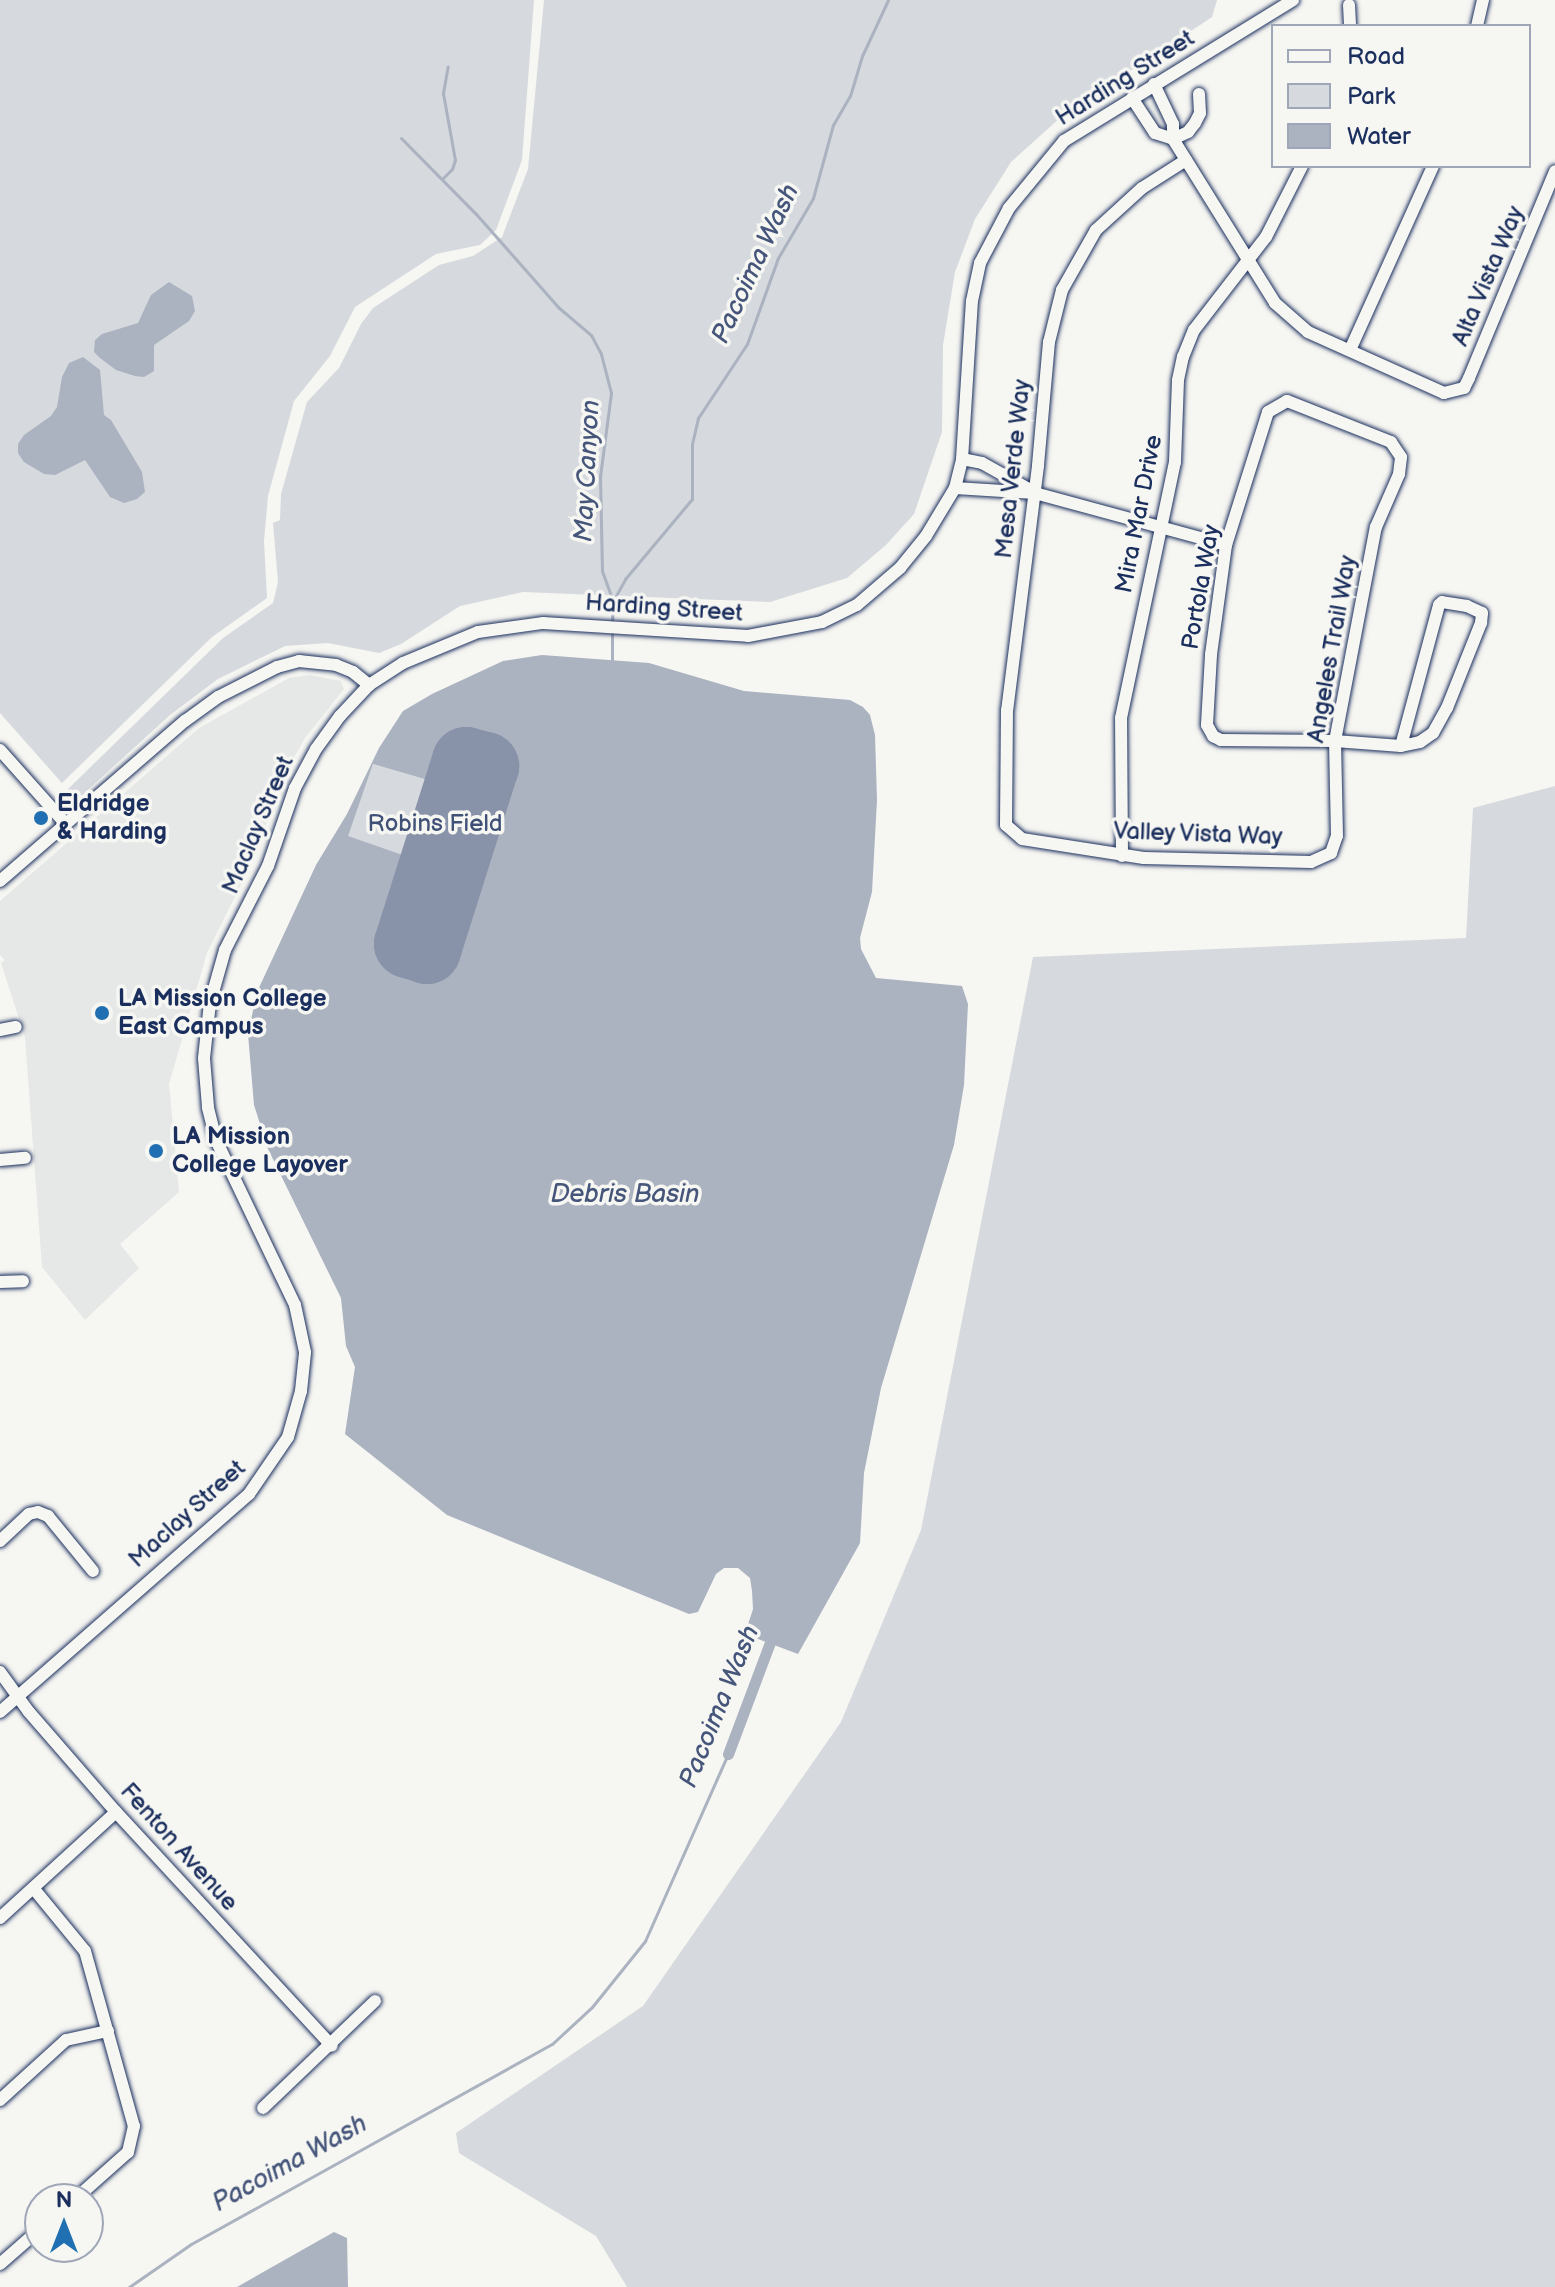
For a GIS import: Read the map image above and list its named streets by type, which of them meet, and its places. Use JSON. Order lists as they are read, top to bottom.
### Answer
{
  "streets": {
    "street": [
      "Harding Street",
      "Alta Vista Way",
      "Mesa Verde Way",
      "Mira Mar Drive",
      "Portola Way",
      "Angeles Trail Way",
      "Maclay Street",
      "Valley Vista Way",
      "Fenton Avenue"
    ]
  },
  "crossings": [
    ["Harding Street", "Maclay Street"],
    ["Mesa Verde Way", "Valley Vista Way"],
    ["Mira Mar Drive", "Valley Vista Way"],
    ["Portola Way", "Angeles Trail Way"],
    ["Angeles Trail Way", "Valley Vista Way"],
    ["Maclay Street", "Fenton Avenue"]
  ],
  "water": ["Pacoima Wash", "May Canyon", "Debris Basin"],
  "parks": ["Robins Field"],
  "places": ["Eldridge & Harding", "LA Mission College East Campus", "LA Mission College Layover"],
  "legend": ["Road", "Park", "Water"],
  "north": "top"
}
